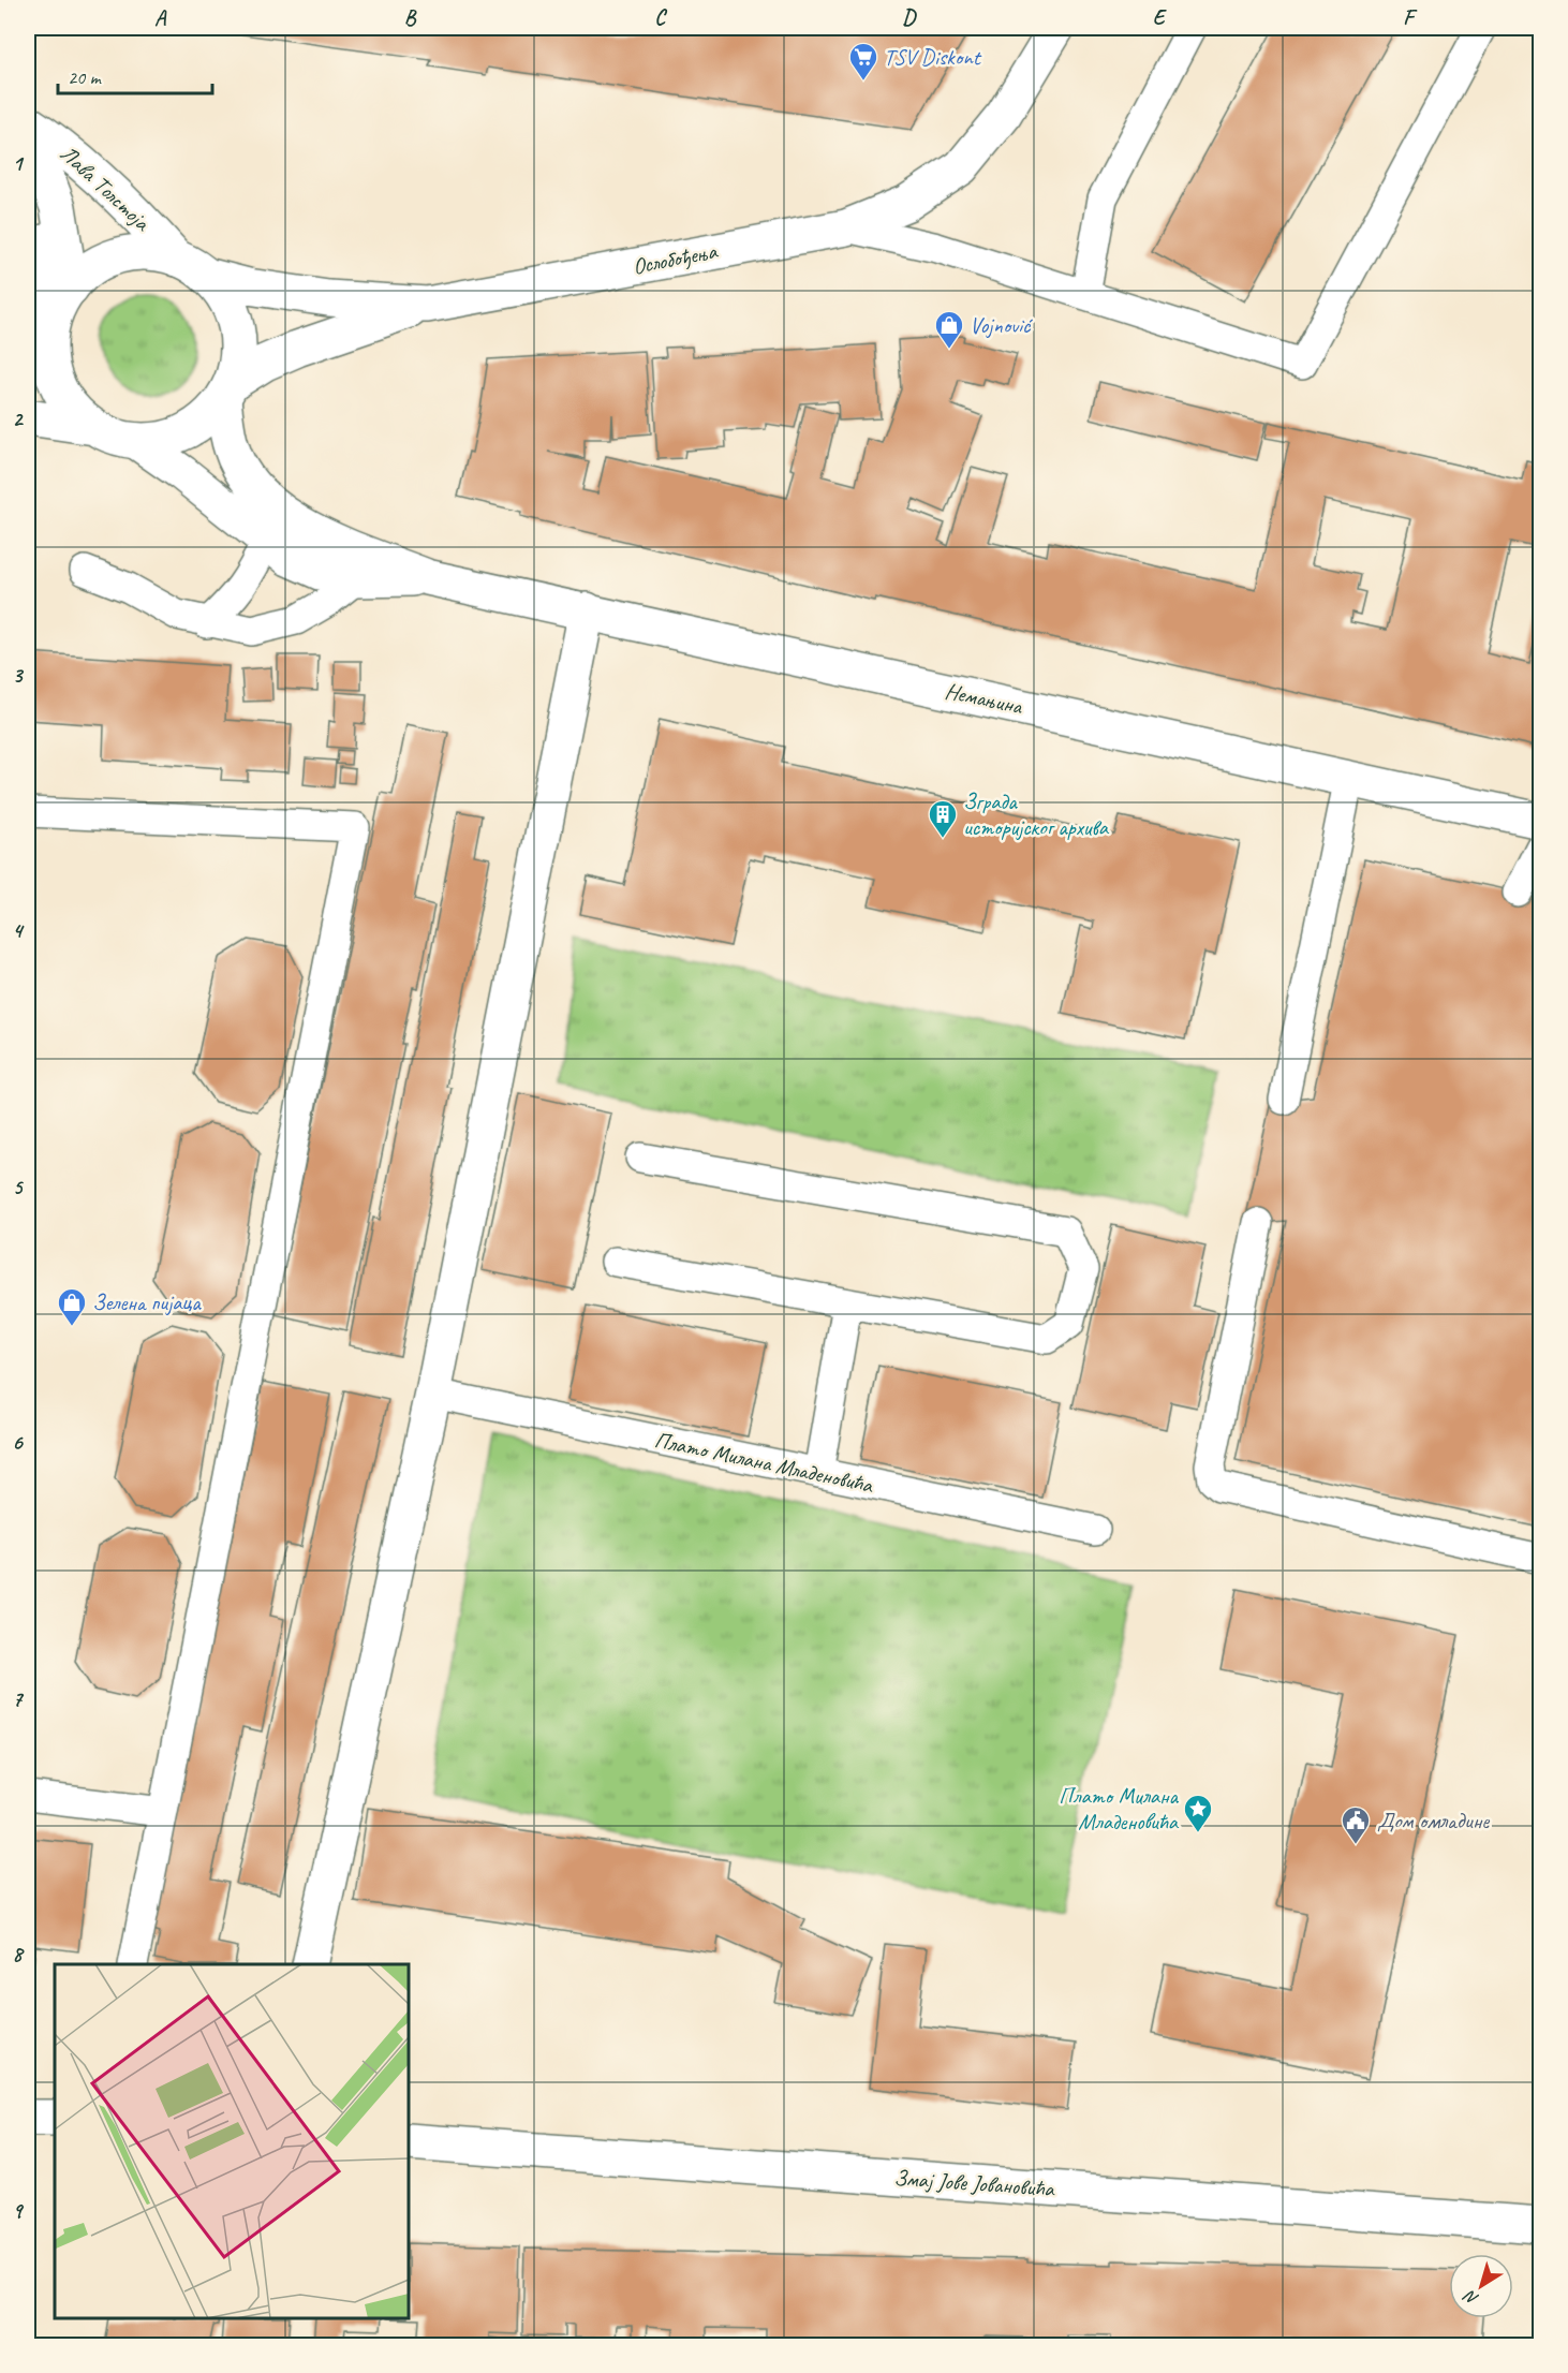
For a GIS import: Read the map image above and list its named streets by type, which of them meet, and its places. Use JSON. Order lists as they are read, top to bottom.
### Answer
{
  "streets": {
    "street": [
      "Лава Толстоја",
      "Ослобођења",
      "Немањина",
      "Змај Јове Јовановића"
    ],
    "lane": ["Плато Милана Младеновића"]
  },
  "crossings": [
    ["Лава Толстоја", "Ослобођења"]
  ],
  "places": {
    "supermarket": ["TSV Diskont"],
    "shop": ["Vojnović", "Зелена пијаца"],
    "building": ["Зграда историјског архива"],
    "place": ["Плато Милана Младеновића"],
    "public building": ["Дом омладине"]
  },
  "scale_bar": "20 m",
  "north": "bottom left",
  "grid": {
    "columns": [
      "A",
      "B",
      "C",
      "D",
      "E",
      "F"
    ],
    "rows": [
      "1",
      "2",
      "3",
      "4",
      "5",
      "6",
      "7",
      "8",
      "9"
    ]
  }
}
